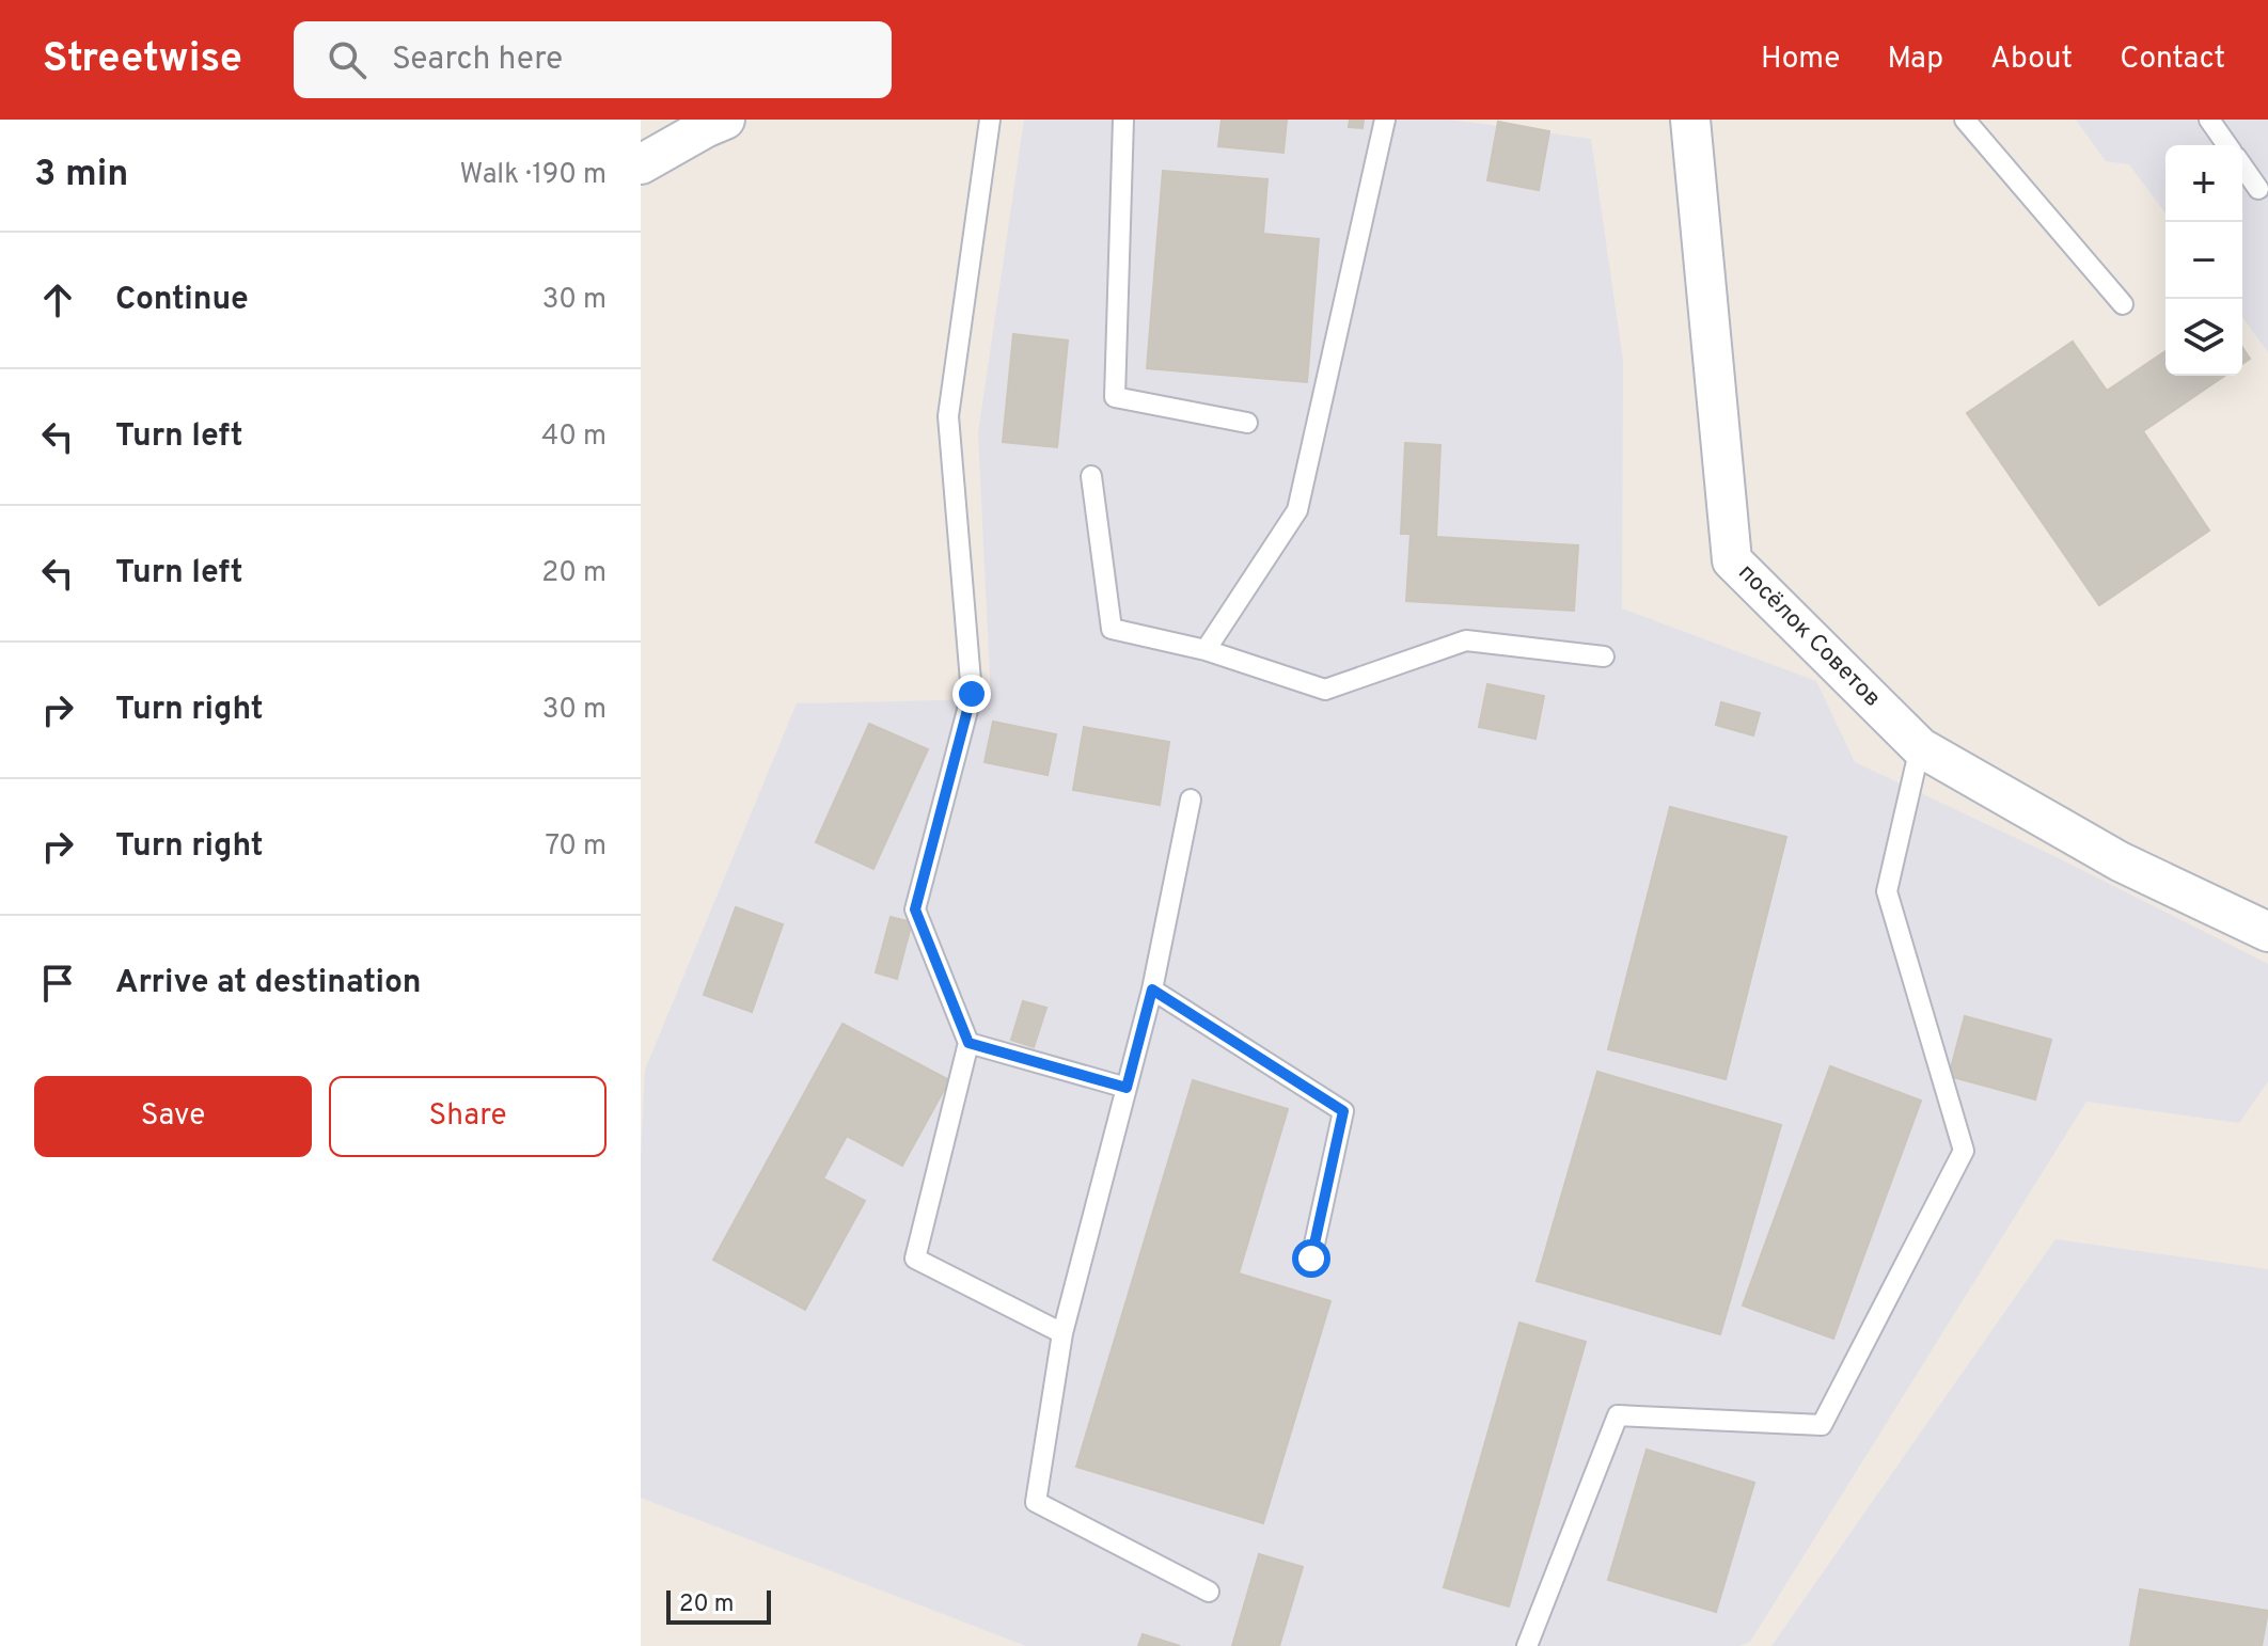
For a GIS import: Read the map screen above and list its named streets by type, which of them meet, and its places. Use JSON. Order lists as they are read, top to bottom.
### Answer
{
  "streets": {
    "street": ["посёлок Советов"]
  },
  "scale_bar": "20 m",
  "page": {
    "header": "Streetwise",
    "search": "Search here",
    "nav": [
      "Home",
      "Map",
      "About",
      "Contact"
    ],
    "heading": ["3 min", "Walk · 190 m"],
    "map_buttons": ["+", "−"],
    "list": [
      ["Continue", "30 m"],
      ["Turn left", "40 m"],
      ["Turn left", "20 m"],
      ["Turn right", "30 m"],
      ["Turn right", "70 m"],
      "Arrive at destination"
    ],
    "buttons": ["Save", "Share"],
    "scale": "20 m"
  }
}
